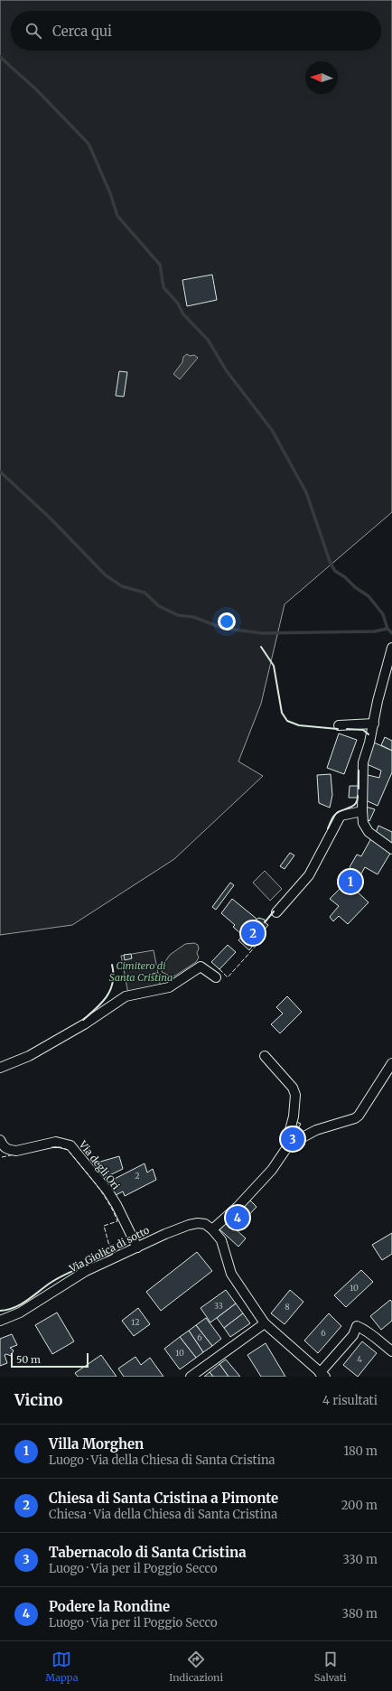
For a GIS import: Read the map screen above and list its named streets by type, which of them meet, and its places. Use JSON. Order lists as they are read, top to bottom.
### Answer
{
  "streets": {
    "street": ["Via degli Ori", "Via Giolica di sotto"]
  },
  "crossings": [
    ["Via degli Ori", "Via Giolica di sotto"]
  ],
  "parks": ["Cimitero di Santa Cristina"],
  "house_numbers": [
    "2",
    "10",
    "33",
    "8",
    "12",
    "6",
    "6",
    "10",
    "4"
  ],
  "scale_bar": "50 m",
  "north": "left",
  "page": {
    "search": "Cerca qui",
    "pins": [
      "1",
      "2",
      "3",
      "4"
    ],
    "scale": "50 m",
    "heading": ["Vicino", "4 risultati"],
    "list": [
      {
        "mark": "1",
        "name": "Villa Morghen",
        "note": "Luogo · Via della Chiesa di Santa Cristina",
        "value": "180 m"
      },
      {
        "mark": "2",
        "name": "Chiesa di Santa Cristina a Pimonte",
        "note": "Chiesa · Via della Chiesa di Santa Cristina",
        "value": "200 m"
      },
      {
        "mark": "3",
        "name": "Tabernacolo di Santa Cristina",
        "note": "Luogo · Via per il Poggio Secco",
        "value": "330 m"
      },
      {
        "mark": "4",
        "name": "Podere la Rondine",
        "note": "Luogo · Via per il Poggio Secco",
        "value": "380 m"
      }
    ],
    "nav": ["Mappa", "Indicazioni", "Salvati"]
  }
}
